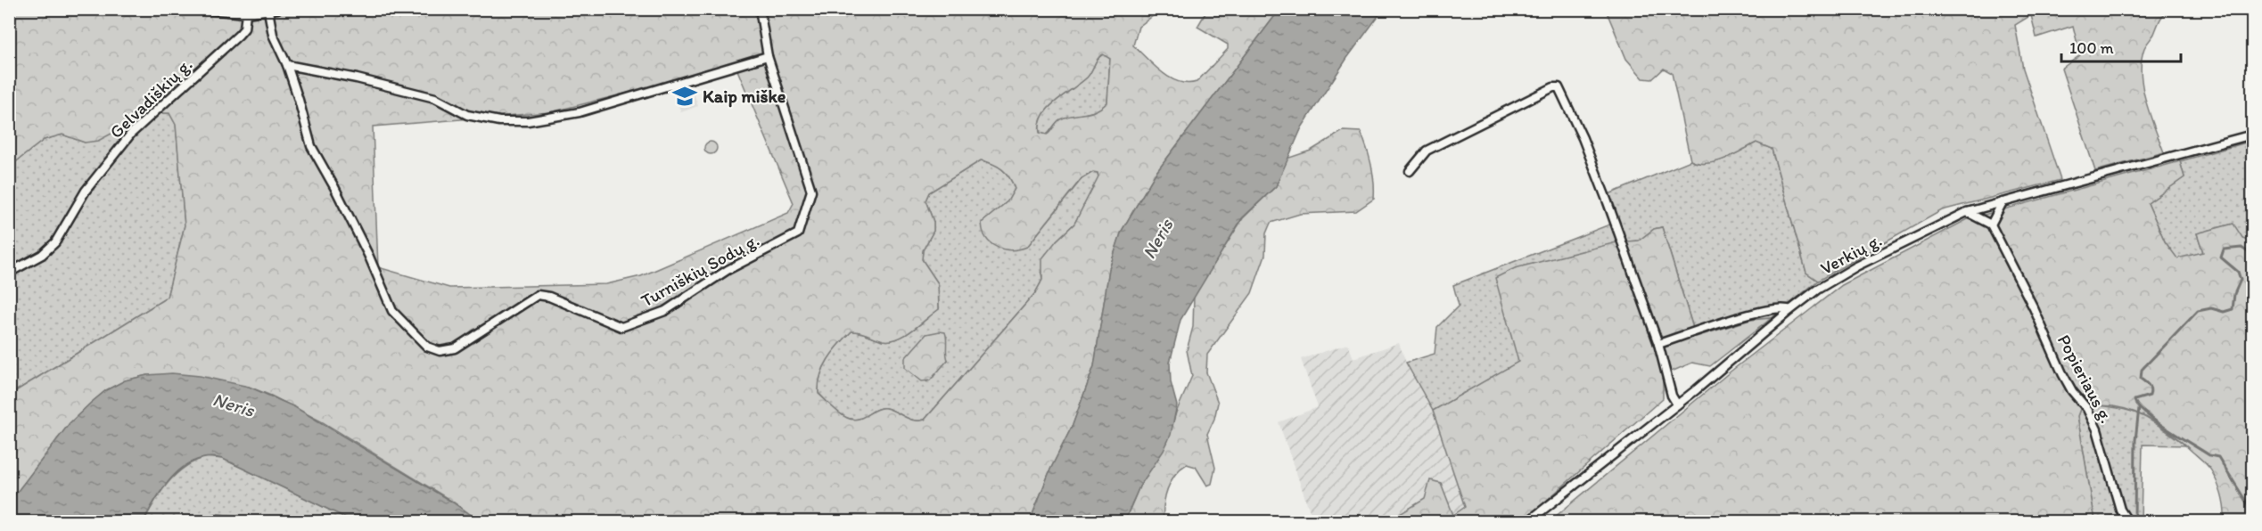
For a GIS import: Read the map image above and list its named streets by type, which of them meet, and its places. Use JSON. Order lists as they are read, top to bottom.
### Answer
{
  "streets": {
    "street": [
      "Gelvadiškių g.",
      "Verkių g.",
      "Turniškių Sodų g.",
      "Popieriaus g."
    ]
  },
  "water": ["Neris"],
  "places": {
    "school or university": ["Kaip miške"]
  },
  "scale_bar": "100 m"
}
